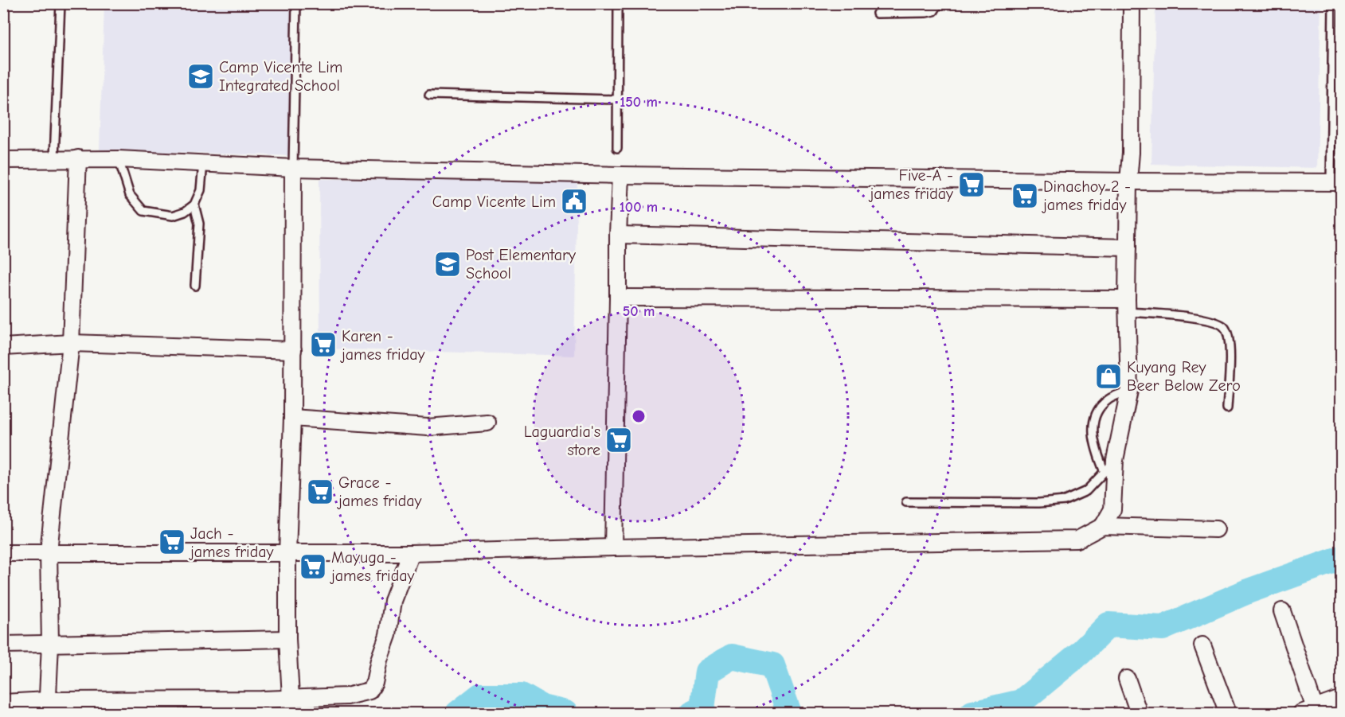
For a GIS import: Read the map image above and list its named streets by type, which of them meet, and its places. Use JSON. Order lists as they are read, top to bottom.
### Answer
{
  "places": {
    "school or university": ["Camp Vicente Lim Integrated School", "Post Elementary School"],
    "supermarket": [
      "Five-A - james friday",
      "Dinachoy 2 - james friday",
      "Karen - james friday",
      "Laguardia's store",
      "Grace - james friday",
      "Jach - james friday",
      "Mayuga - james friday"
    ],
    "public building": ["Camp Vicente Lim"],
    "shop": ["Kuyang Rey Beer Below Zero"]
  },
  "rings": ["150 m", "100 m", "50 m"]
}
